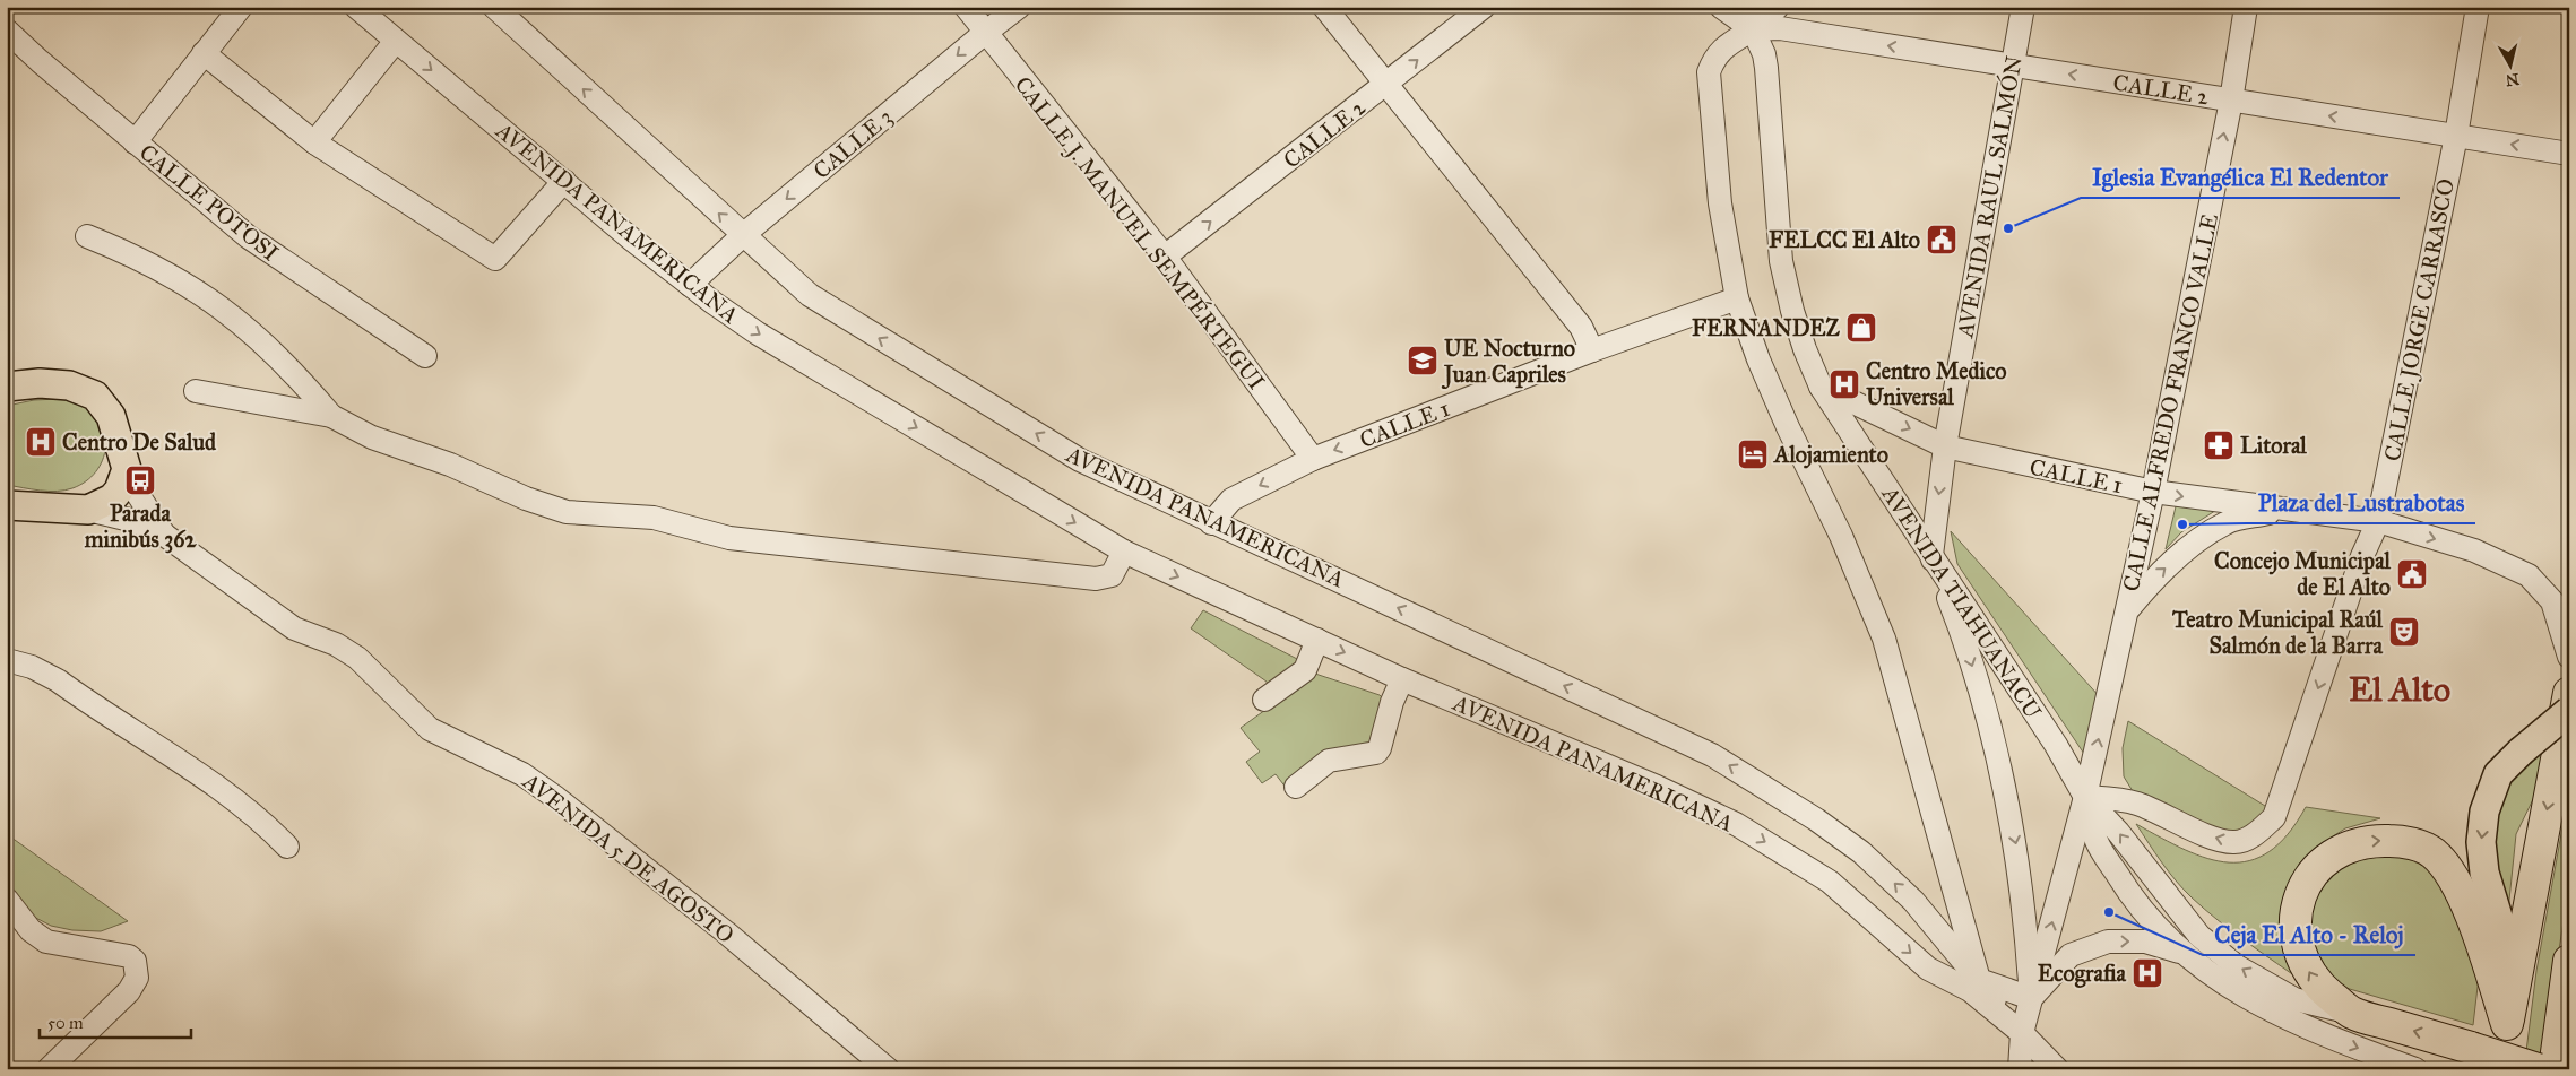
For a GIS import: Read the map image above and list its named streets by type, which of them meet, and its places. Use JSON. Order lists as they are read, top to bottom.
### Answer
{
  "streets": {
    "street": [
      "CALLE 2",
      "CALLE 3",
      "AVENIDA RAUL SALMÓN",
      "CALLE POTOSI",
      "AVENIDA PANAMERICANA",
      "CALLE J. MANUEL SEMPÉRTEGUI",
      "CALLE JORGE CARRASCO",
      "CALLE ALFREDO FRANCO VALLE",
      "CALLE 1",
      "AVENIDA TIAHUANACU",
      "AVENIDA 5 DE AGOSTO"
    ]
  },
  "crossings": [
    ["CALLE 2", "AVENIDA RAUL SALMÓN"],
    ["CALLE 2", "CALLE J. MANUEL SEMPÉRTEGUI"],
    ["CALLE 2", "CALLE JORGE CARRASCO"],
    ["CALLE 2", "CALLE ALFREDO FRANCO VALLE"],
    ["CALLE 2", "AVENIDA TIAHUANACU"],
    ["CALLE 3", "AVENIDA PANAMERICANA"],
    ["CALLE 3", "CALLE J. MANUEL SEMPÉRTEGUI"],
    ["AVENIDA RAUL SALMÓN", "CALLE 1"],
    ["AVENIDA RAUL SALMÓN", "AVENIDA TIAHUANACU"],
    ["AVENIDA PANAMERICANA", "CALLE ALFREDO FRANCO VALLE"],
    ["AVENIDA PANAMERICANA", "CALLE 1"],
    ["CALLE J. MANUEL SEMPÉRTEGUI", "CALLE 1"],
    ["CALLE JORGE CARRASCO", "CALLE ALFREDO FRANCO VALLE"],
    ["CALLE JORGE CARRASCO", "CALLE 1"],
    ["CALLE JORGE CARRASCO", "AVENIDA TIAHUANACU"],
    ["CALLE ALFREDO FRANCO VALLE", "CALLE 1"],
    ["CALLE ALFREDO FRANCO VALLE", "AVENIDA TIAHUANACU"],
    ["CALLE 1", "AVENIDA TIAHUANACU"]
  ],
  "one_way": ["CALLE 3", "CALLE ALFREDO FRANCO VALLE"],
  "districts": ["El Alto"],
  "places": {
    "other": ["Iglesia Evangélica El Redentor", "Plaza del Lustrabotas", "Ceja El Alto - Reloj"],
    "public building": ["FELCC El Alto", "Concejo Municipal de El Alto"],
    "shop": ["FERNANDEZ"],
    "school or university": ["UE Nocturno Juan Capriles"],
    "hospital": ["Centro Medico Universal", "Centro De Salud", "Ecografia"],
    "pharmacy": ["Litoral"],
    "hotel": ["Alojamiento"],
    "bus stop": ["Parada minibús 362"],
    "theatre": ["Teatro Municipal Raúl Salmón de la Barra"]
  },
  "scale_bar": "50 m",
  "north": "bottom"
}
